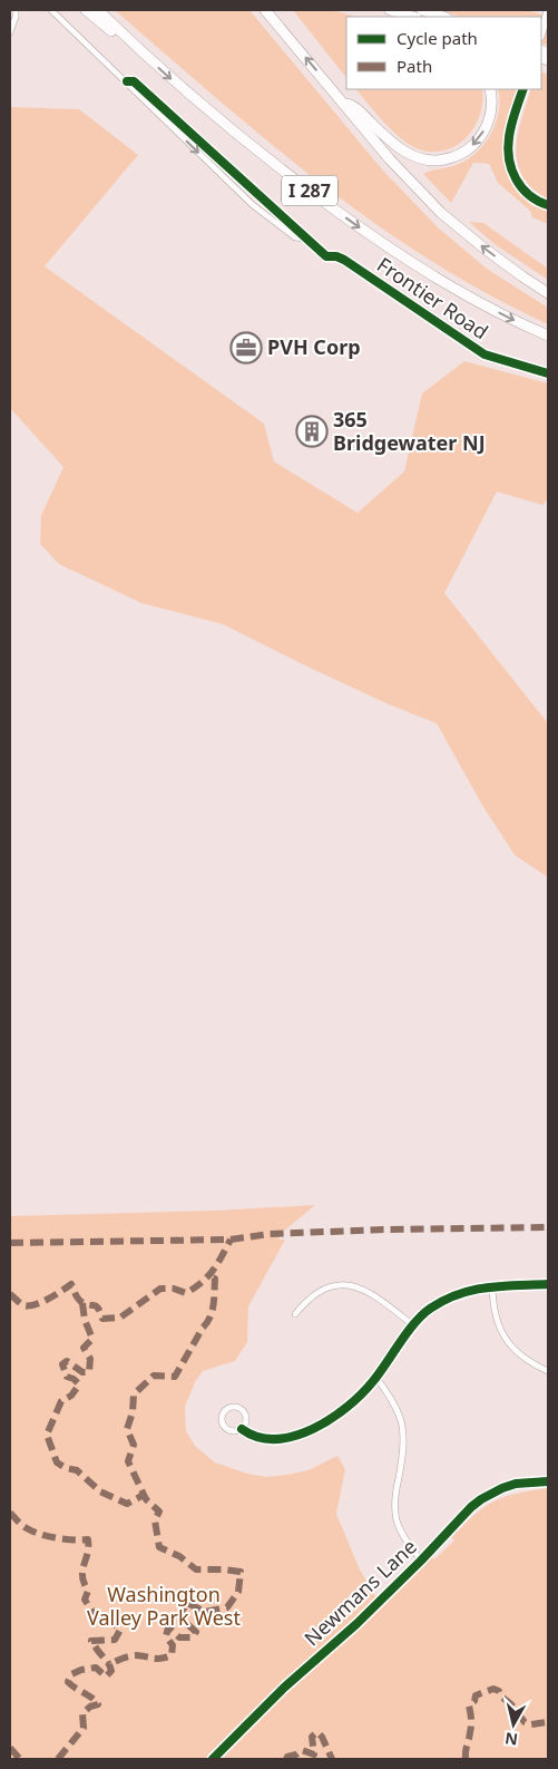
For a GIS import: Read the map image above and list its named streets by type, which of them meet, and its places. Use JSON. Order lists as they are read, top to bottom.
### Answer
{
  "streets": {
    "highway": ["I 287"],
    "street": ["Frontier Road", "Newmans Lane"]
  },
  "parks": ["Washington Valley Park West"],
  "places": {
    "office": ["PVH Corp"],
    "building": ["365 Bridgewater NJ"]
  },
  "legend": ["Cycle path", "Path"],
  "north": "bottom"
}
